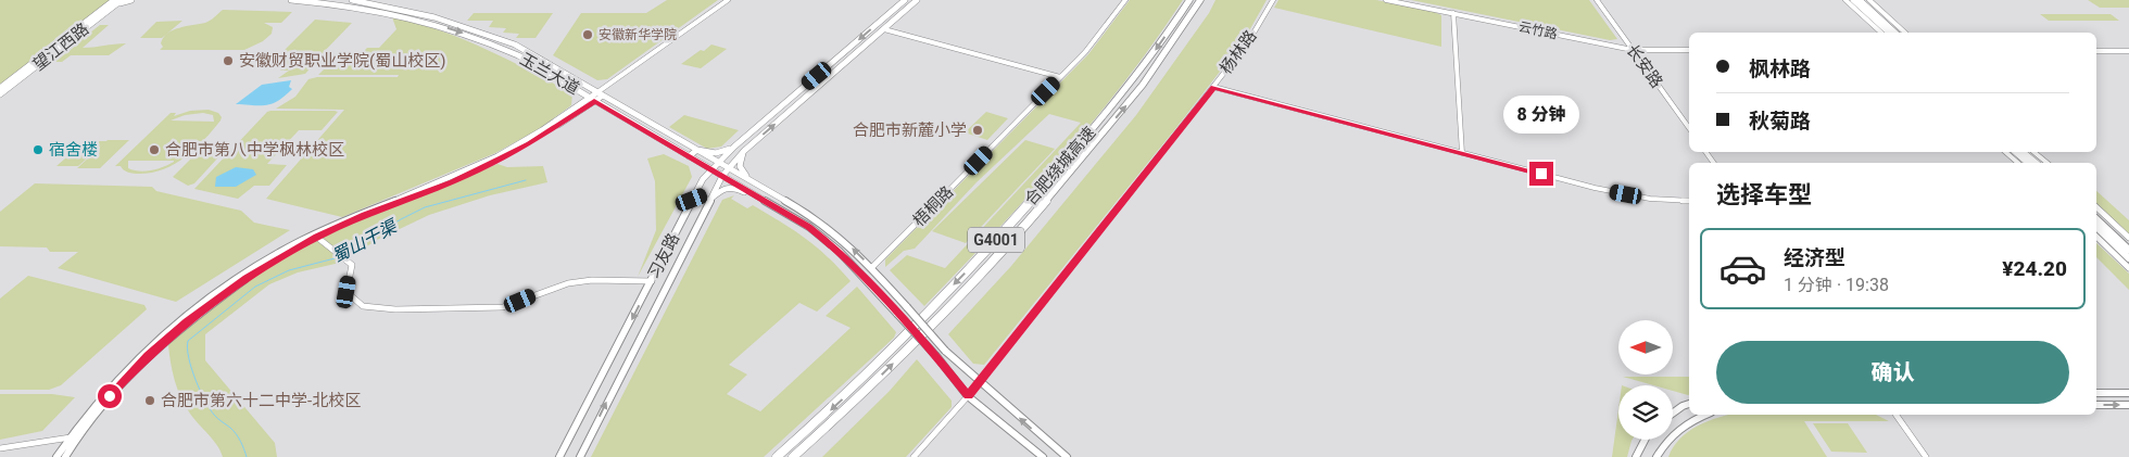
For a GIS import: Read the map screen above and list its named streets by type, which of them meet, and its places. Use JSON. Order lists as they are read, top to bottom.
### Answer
{
  "streets": {
    "highway": ["合肥绕城高速", "G4001"],
    "main road": ["望江西路", "玉兰大道", "习友路"],
    "street": [
      "云竹路",
      "杨林路",
      "长安路",
      "梧桐路"
    ]
  },
  "crossings": [
    ["云竹路", "长安路"],
    ["杨林路", "玉兰大道"],
    ["玉兰大道", "梧桐路"],
    ["玉兰大道", "习友路"]
  ],
  "water": ["蜀山干渠"],
  "places": [
    "安徽新华学院",
    "安徽财贸职业学院(蜀山校区)",
    "合肥市新麓小学",
    "宿舍楼",
    "合肥市第八中学枫林校区",
    "合肥市第六十二中学-北校区"
  ],
  "north": "left",
  "page": {
    "banner": ["枫林路", "秋菊路"],
    "bubble": "8 分钟",
    "heading": "选择车型",
    "list": [
      {
        "name": "经济型",
        "note": "1 分钟 · 19:38",
        "value": "¥24.20"
      }
    ],
    "buttons": "确认"
  }
}
